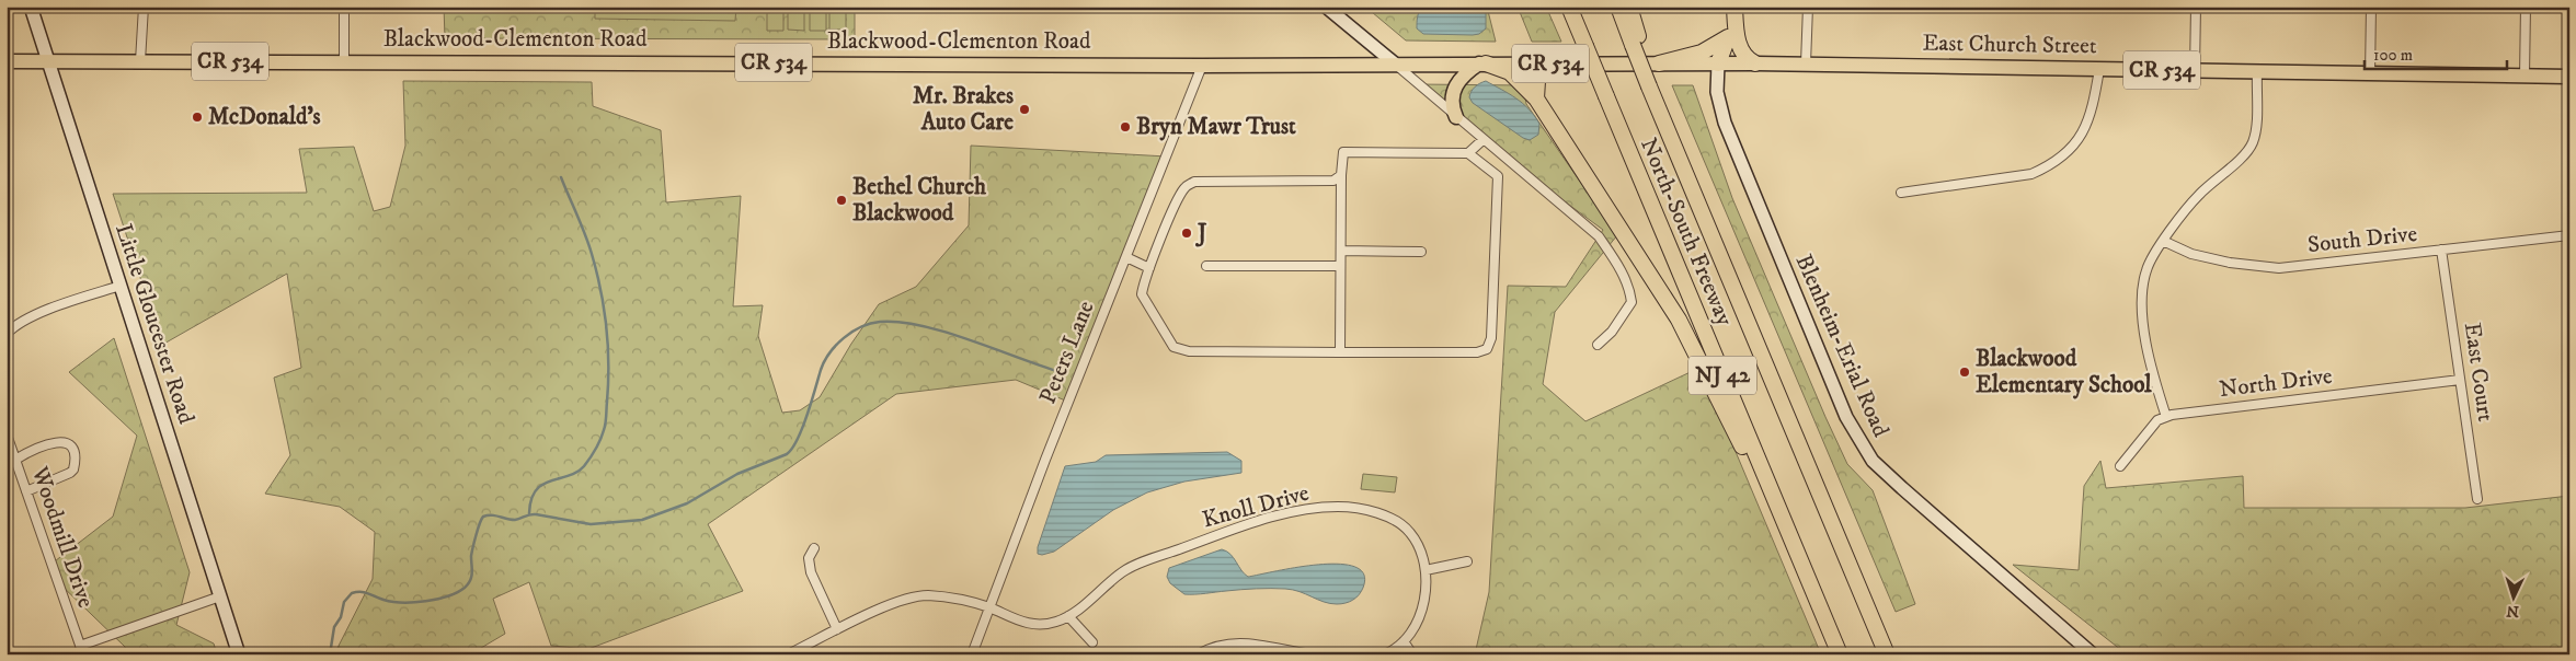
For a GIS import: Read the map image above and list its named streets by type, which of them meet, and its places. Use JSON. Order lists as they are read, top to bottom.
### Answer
{
  "streets": {
    "highway": ["North-South Freeway", "NJ 42"],
    "main road": [
      "Blackwood-Clementon Road",
      "East Church Street",
      "CR 534",
      "Little Gloucester Road",
      "Blenheim-Erial Road"
    ],
    "street": [
      "South Drive",
      "Peters Lane",
      "East Court",
      "North Drive",
      "Knoll Drive",
      "Woodmill Drive"
    ]
  },
  "crossings": [
    ["Blackwood-Clementon Road", "East Church Street"],
    ["Blackwood-Clementon Road", "Little Gloucester Road"],
    ["Blackwood-Clementon Road", "Peters Lane"],
    ["East Church Street", "Blenheim-Erial Road"],
    ["South Drive", "East Court"],
    ["Peters Lane", "Knoll Drive"],
    ["East Court", "North Drive"]
  ],
  "places": [
    "Mr. Brakes Auto Care",
    "McDonald's",
    "Bryn Mawr Trust",
    "Bethel Church Blackwood",
    "J",
    "Blackwood Elementary School"
  ],
  "scale_bar": "100 m",
  "north": "bottom"
}
